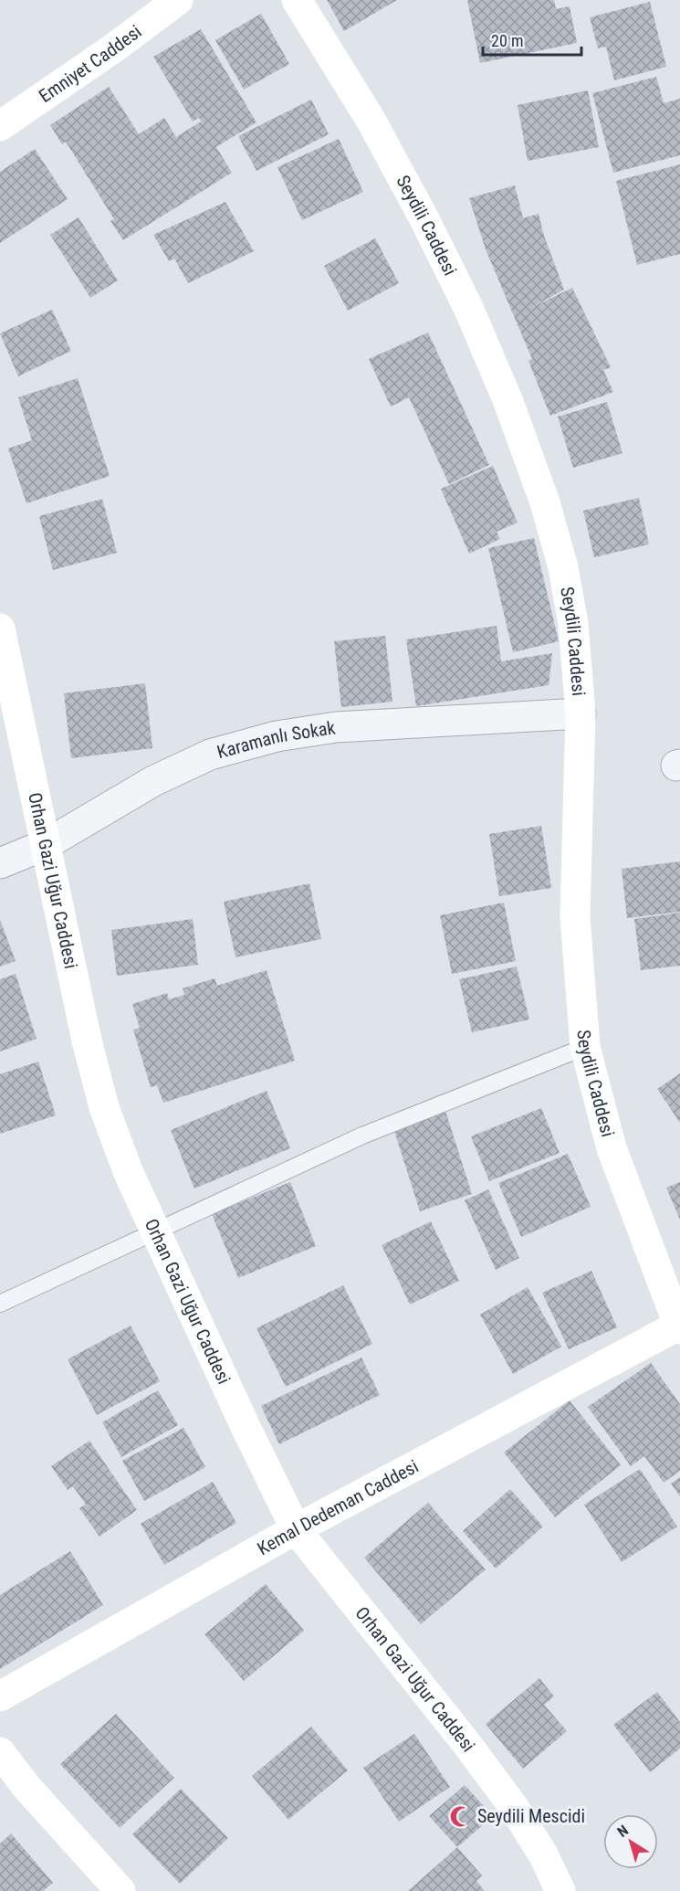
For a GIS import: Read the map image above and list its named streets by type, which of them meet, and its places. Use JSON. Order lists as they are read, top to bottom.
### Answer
{
  "streets": {
    "street": [
      "Emniyet Caddesi",
      "Seydili Caddesi",
      "Karamanlı Sokak",
      "Orhan Gazi Uğur Caddesi",
      "Kemal Dedeman Caddesi"
    ]
  },
  "crossings": [
    ["Seydili Caddesi", "Karamanlı Sokak"],
    ["Seydili Caddesi", "Kemal Dedeman Caddesi"],
    ["Karamanlı Sokak", "Orhan Gazi Uğur Caddesi"],
    ["Orhan Gazi Uğur Caddesi", "Kemal Dedeman Caddesi"]
  ],
  "places": {
    "mosque": ["Seydili Mescidi"]
  },
  "scale_bar": "20 m",
  "north": "top left"
}
